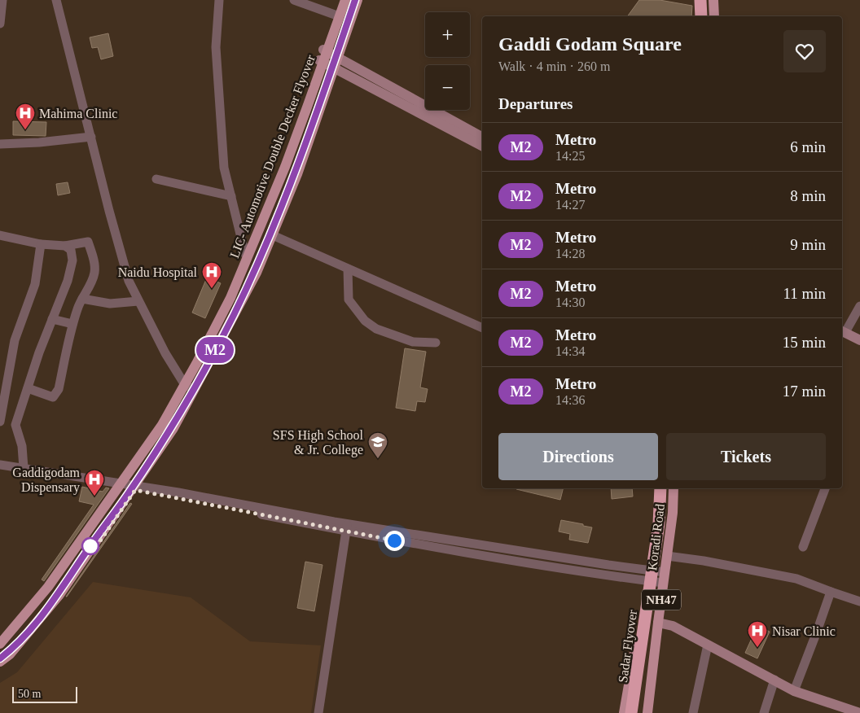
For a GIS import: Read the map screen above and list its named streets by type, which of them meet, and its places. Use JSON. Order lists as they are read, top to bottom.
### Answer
{
  "streets": {
    "highway": ["Sadar Flyover"],
    "main road": ["LIC- Automotive Double Decker Flyover", "Koradi Road", "NH47"]
  },
  "places": {
    "hospital": [
      "Mahima Clinic",
      "Naidu Hospital",
      "Gaddigodam Dispensary",
      "Nisar Clinic"
    ],
    "school or university": ["SFS High School & Jr. College"]
  },
  "lines": ["metro line M2"],
  "scale_bar": "50 m",
  "page": {
    "on_map": "M2",
    "map_buttons": ["+", "−"],
    "heading": [
      ["Gaddi Godam Square", "Walk · 4 min · 260 m"],
      "Departures"
    ],
    "list": [
      {
        "mark": "M2",
        "name": "Metro",
        "note": "14:25",
        "value": "6 min"
      },
      {
        "mark": "M2",
        "name": "Metro",
        "note": "14:27",
        "value": "8 min"
      },
      {
        "mark": "M2",
        "name": "Metro",
        "note": "14:28",
        "value": "9 min"
      },
      {
        "mark": "M2",
        "name": "Metro",
        "note": "14:30",
        "value": "11 min"
      },
      {
        "mark": "M2",
        "name": "Metro",
        "note": "14:34",
        "value": "15 min"
      },
      {
        "mark": "M2",
        "name": "Metro",
        "note": "14:36",
        "value": "17 min"
      }
    ],
    "buttons": ["Directions", "Tickets"],
    "scale": "50 m"
  }
}
